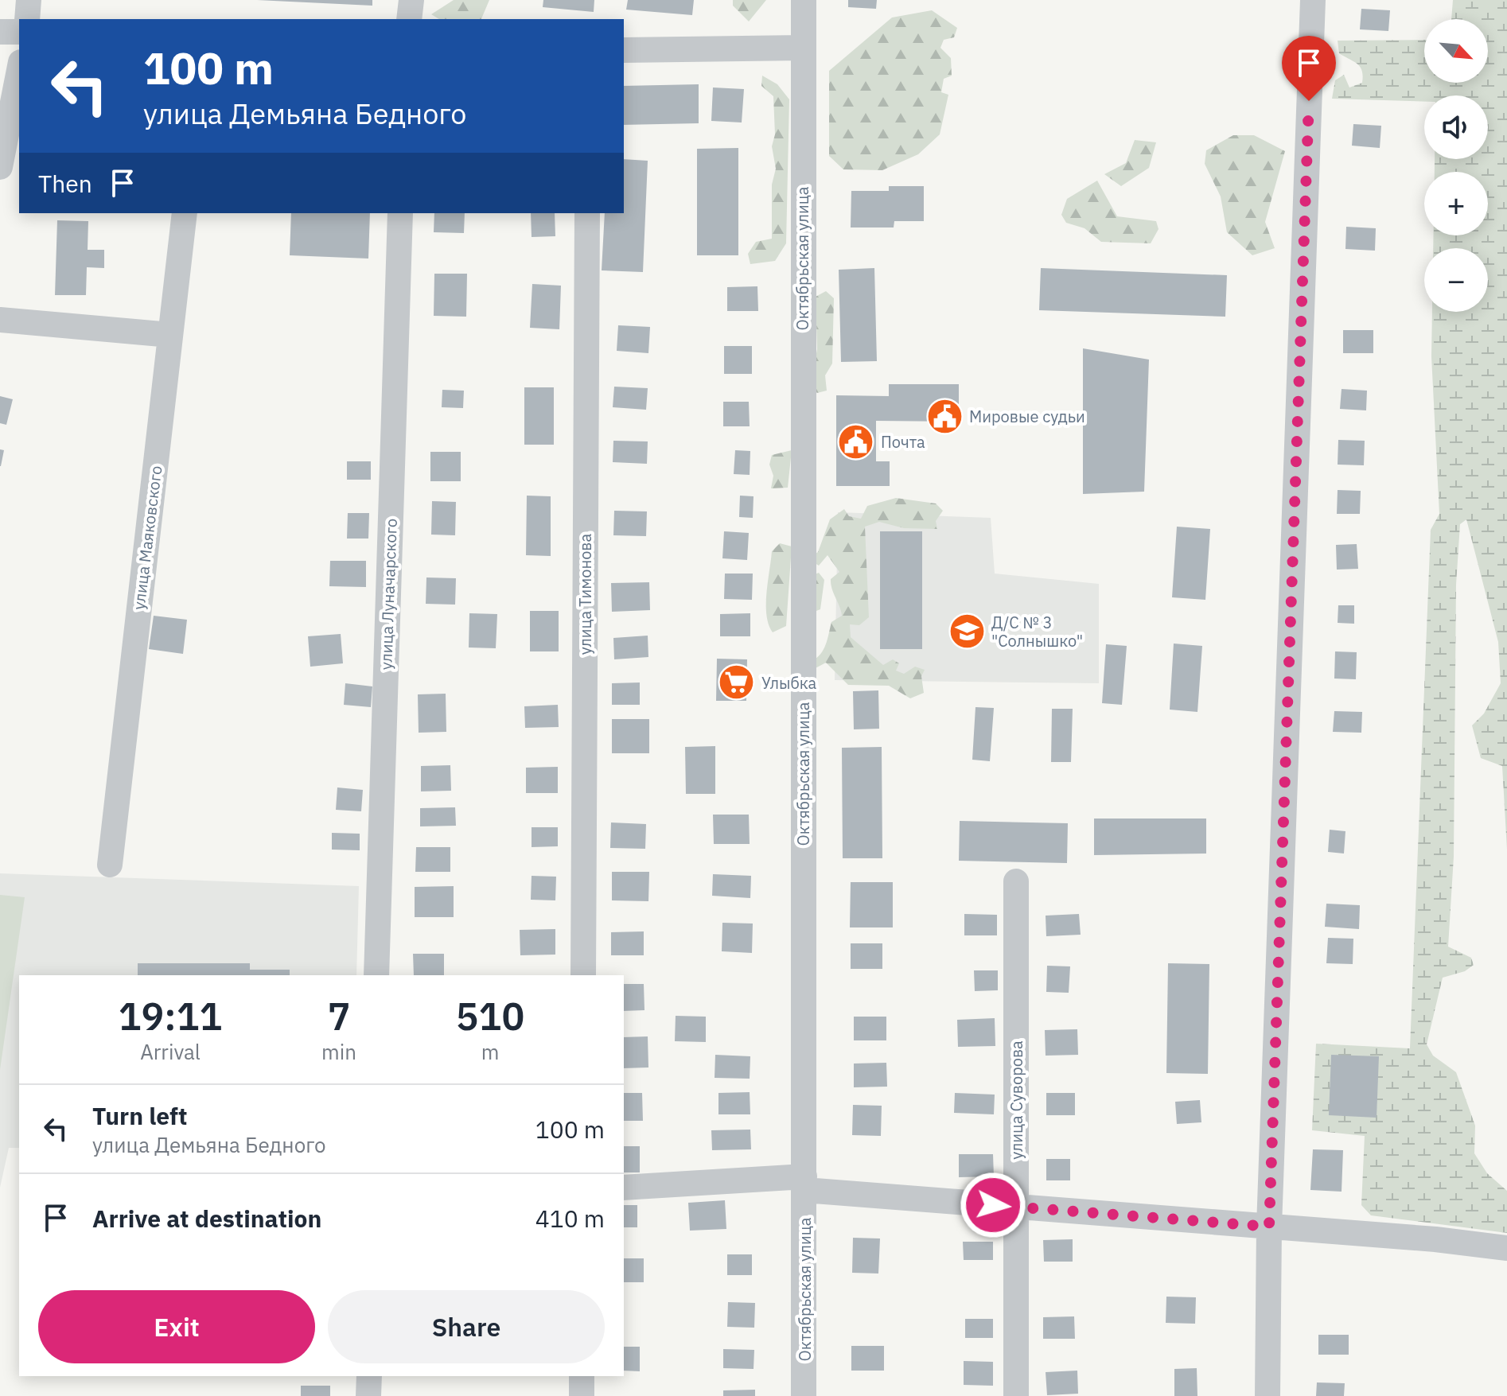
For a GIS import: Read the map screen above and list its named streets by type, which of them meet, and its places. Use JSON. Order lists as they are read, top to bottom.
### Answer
{
  "streets": {
    "street": [
      "Октябрьская улица",
      "улица Маяковского",
      "улица Луначарского",
      "улица Тимонова",
      "улица Суворова"
    ]
  },
  "places": {
    "public building": ["Мировые судьи", "Почта"],
    "school or university": ["Д/С № 3 \"Солнышко\""],
    "supermarket": ["Улыбка"]
  },
  "north": "bottom right",
  "page": {
    "map_buttons": ["+", "−"],
    "turn": ["100 m", "улица Демьяна Бедного"],
    "then": "Then",
    "eta": [
      "19:11",
      "Arrival",
      "7",
      "min",
      "510",
      "m"
    ],
    "list": [
      {
        "name": "Turn left",
        "note": "улица Демьяна Бедного",
        "value": "100 m"
      },
      {
        "name": "Arrive at destination",
        "value": "410 m"
      }
    ],
    "buttons": ["Exit", "Share"]
  }
}
